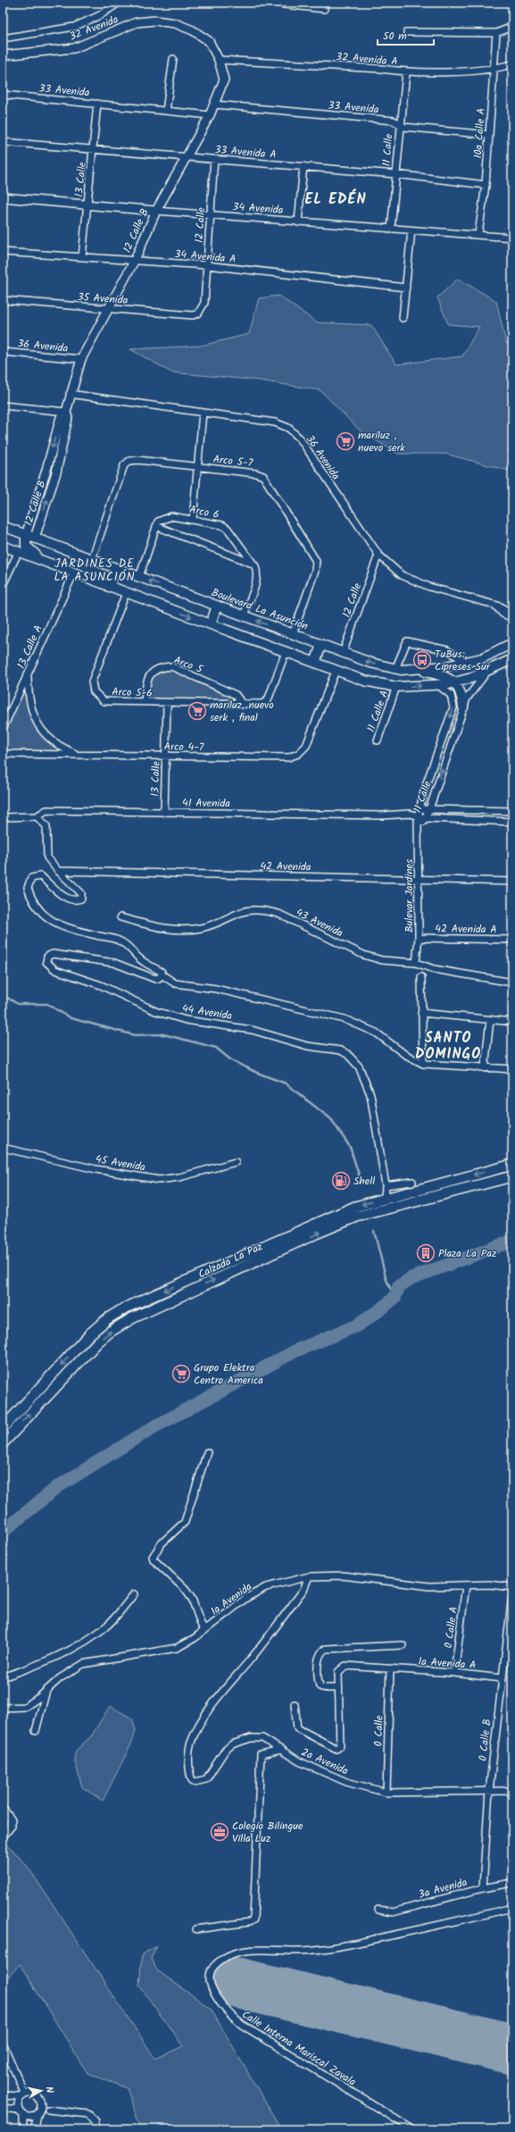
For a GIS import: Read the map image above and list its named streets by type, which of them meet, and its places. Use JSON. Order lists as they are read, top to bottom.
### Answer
{
  "streets": {
    "main road": ["Boulevard La Asunción", "Calzada La Paz"],
    "street": [
      "32 Avenida",
      "32 Avenida A",
      "33 Avenida",
      "10a Calle A",
      "11 Calle",
      "33 Avenida A",
      "13 Calle",
      "34 Avenida",
      "12 Calle",
      "12 Calle B",
      "34 Avenida A",
      "35 Avenida",
      "36 Avenida",
      "Arco 5-7",
      "Arco 6",
      "13 Calle A",
      "Arco 5",
      "Arco 5-6",
      "11 Calle A",
      "Arco 4-7",
      "41 Avenida",
      "42 Avenida",
      "Bulevar Jardines",
      "43 Avenida",
      "42 Avenida A",
      "44 Avenida",
      "45 Avenida",
      "1a Avenida",
      "0 Calle A",
      "1a Avenida A",
      "0 Calle",
      "0 Calle B",
      "2a Avenida",
      "3a Avenida",
      "Calle Interna Mariscal Zavala"
    ]
  },
  "crossings": [
    ["32 Avenida", "32 Avenida A"],
    ["32 Avenida", "12 Calle B"],
    ["32 Avenida A", "10a Calle A"],
    ["32 Avenida A", "11 Calle"],
    ["32 Avenida A", "12 Calle B"],
    ["33 Avenida", "10a Calle A"],
    ["33 Avenida", "11 Calle"],
    ["33 Avenida", "13 Calle"],
    ["33 Avenida", "12 Calle B"],
    ["10a Calle A", "33 Avenida A"],
    ["10a Calle A", "34 Avenida"],
    ["11 Calle", "33 Avenida A"],
    ["11 Calle", "34 Avenida"],
    ["11 Calle", "41 Avenida"],
    ["11 Calle", "Bulevar Jardines"],
    ["33 Avenida A", "13 Calle"],
    ["33 Avenida A", "12 Calle"],
    ["33 Avenida A", "12 Calle B"],
    ["13 Calle", "34 Avenida"],
    ["13 Calle", "34 Avenida A"],
    ["13 Calle", "Arco 5-6"],
    ["13 Calle", "Arco 4-7"],
    ["13 Calle", "41 Avenida"],
    ["34 Avenida", "12 Calle"],
    ["34 Avenida", "12 Calle B"],
    ["12 Calle", "34 Avenida A"],
    ["12 Calle", "35 Avenida"],
    ["12 Calle", "36 Avenida"],
    ["12 Calle", "Boulevard La Asunción"],
    ["12 Calle B", "34 Avenida A"],
    ["12 Calle B", "35 Avenida"],
    ["12 Calle B", "36 Avenida"],
    ["12 Calle B", "Boulevard La Asunción"],
    ["Arco 5-7", "Boulevard La Asunción"],
    ["Arco 6", "Boulevard La Asunción"],
    ["13 Calle A", "Arco 4-7"],
    ["Arco 5", "Arco 5-6"],
    ["42 Avenida", "Bulevar Jardines"],
    ["Bulevar Jardines", "43 Avenida"],
    ["Bulevar Jardines", "42 Avenida A"],
    ["44 Avenida", "Calzada La Paz"],
    ["1a Avenida", "0 Calle A"],
    ["1a Avenida", "2a Avenida"],
    ["0 Calle A", "1a Avenida A"],
    ["1a Avenida A", "0 Calle"],
    ["1a Avenida A", "0 Calle B"],
    ["0 Calle", "2a Avenida"],
    ["0 Calle B", "2a Avenida"],
    ["0 Calle B", "3a Avenida"]
  ],
  "districts": ["EL EDÉN", "JARDINES DE LA ASUNCIÓN", "SANTO DOMINGO"],
  "places": {
    "supermarket": ["mariluz , nuevo serk", "mariluz, nuevo serk , final", "Grupo Elektra Centro America"],
    "bus stop": ["TuBus: Cipreses Sur"],
    "fuel station": ["Shell"],
    "building": ["Plaza La Paz"],
    "office": ["Colegio Bilingue Villa Luz"]
  },
  "scale_bar": "50 m",
  "north": "right"
}
